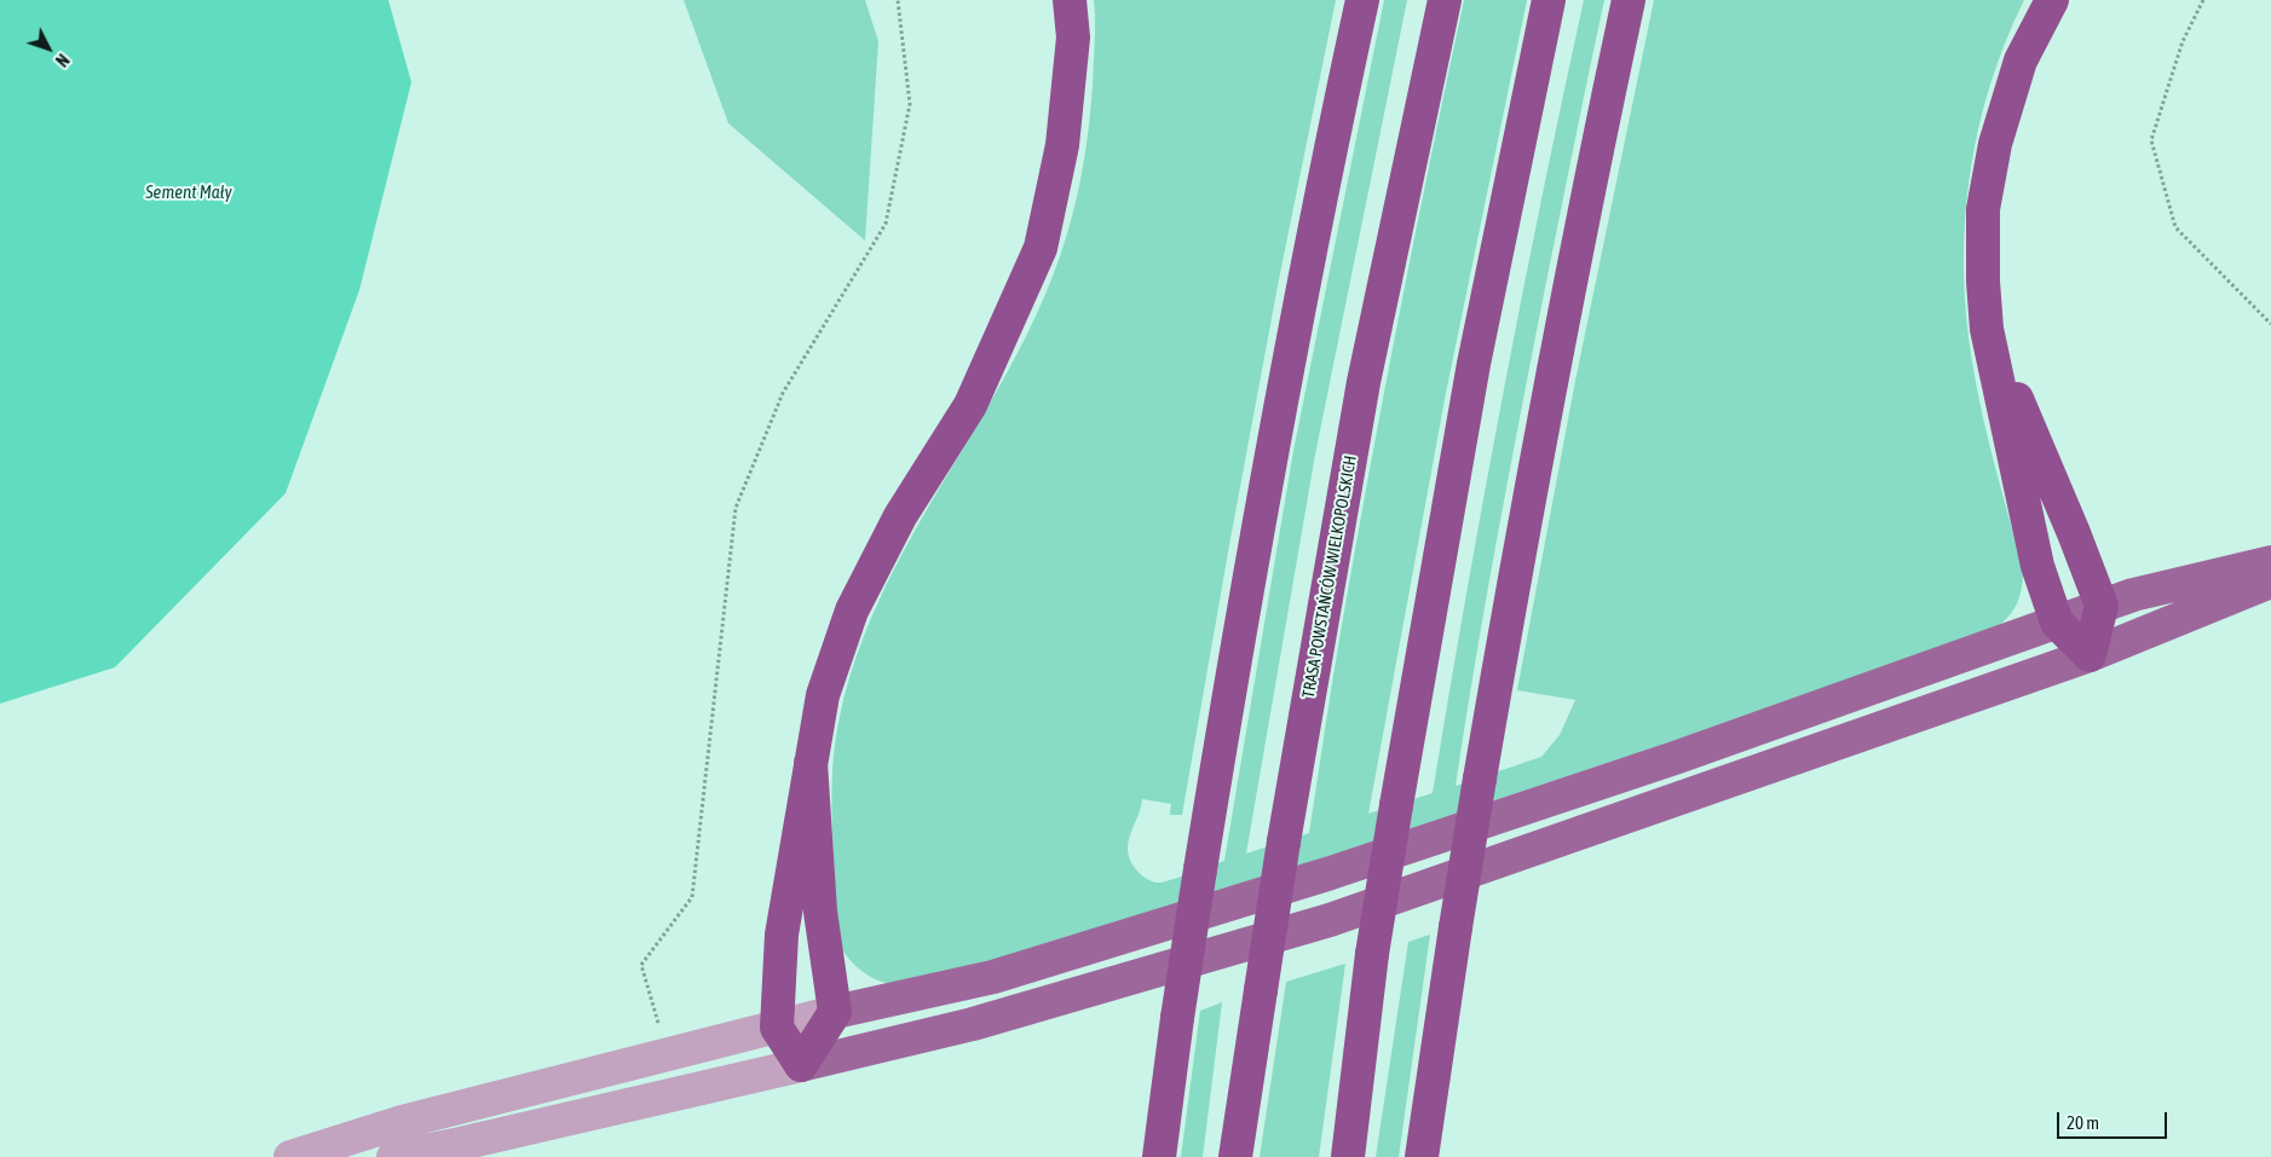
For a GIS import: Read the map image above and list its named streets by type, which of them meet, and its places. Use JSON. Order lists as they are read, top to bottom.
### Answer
{
  "streets": {
    "highway": ["TRASA POWSTAŃCÓW WIELKOPOLSKICH"]
  },
  "water": ["Sement Mały"],
  "scale_bar": "20 m",
  "north": "bottom right"
}
